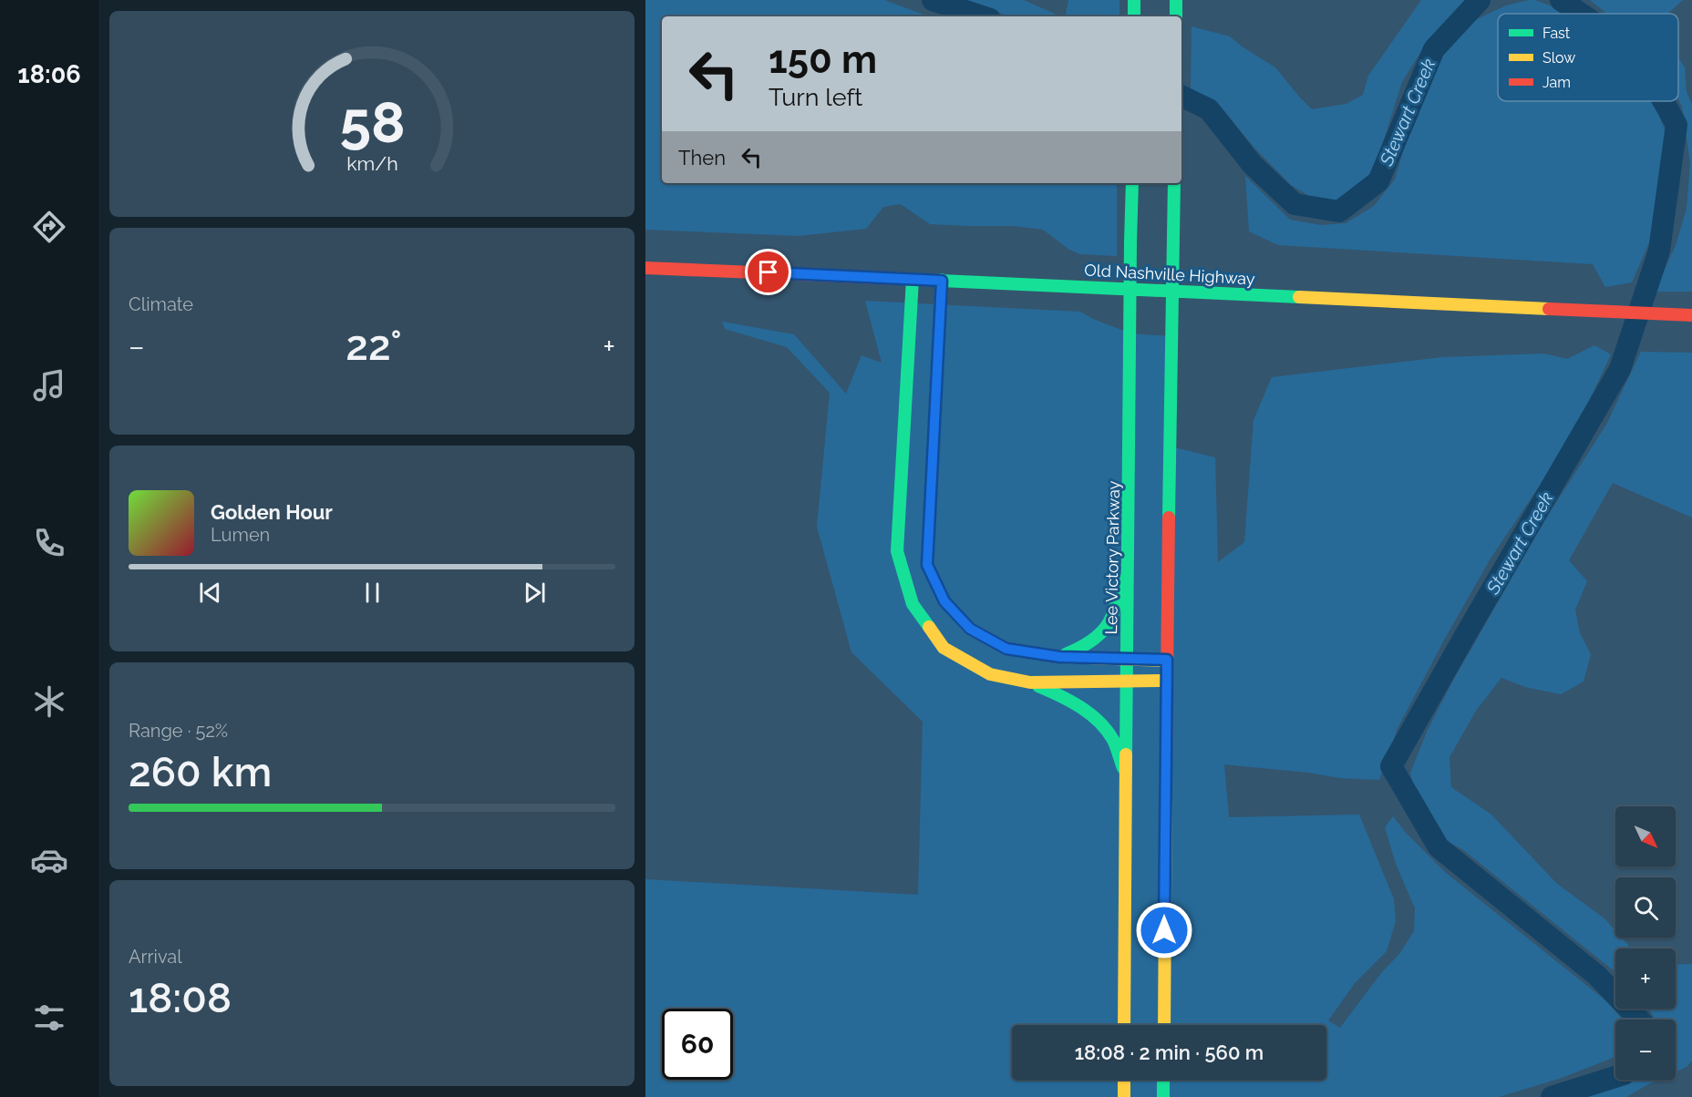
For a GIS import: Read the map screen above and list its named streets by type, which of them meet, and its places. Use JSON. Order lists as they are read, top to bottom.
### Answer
{
  "streets": {
    "main road": ["Old Nashville Highway", "Lee Victory Parkway"]
  },
  "water": ["Stewart Creek"],
  "legend": ["Fast", "Slow", "Jam"],
  "north": "bottom right",
  "page": {
    "tabs": "18:06",
    "turn": ["150 m", "Turn left"],
    "then": "Then",
    "tile": [
      "Climate",
      ["Range · 52%", "260 km"],
      ["Arrival", "18:08"]
    ],
    "heat": ["−", "22°", "+"],
    "song": ["Golden Hour", "Lumen"],
    "map_buttons": ["+", "−"],
    "limit": "60",
    "trip": "18:08 · 2 min · 560 m",
    "gauge": ["58", "km/h"]
  }
}
